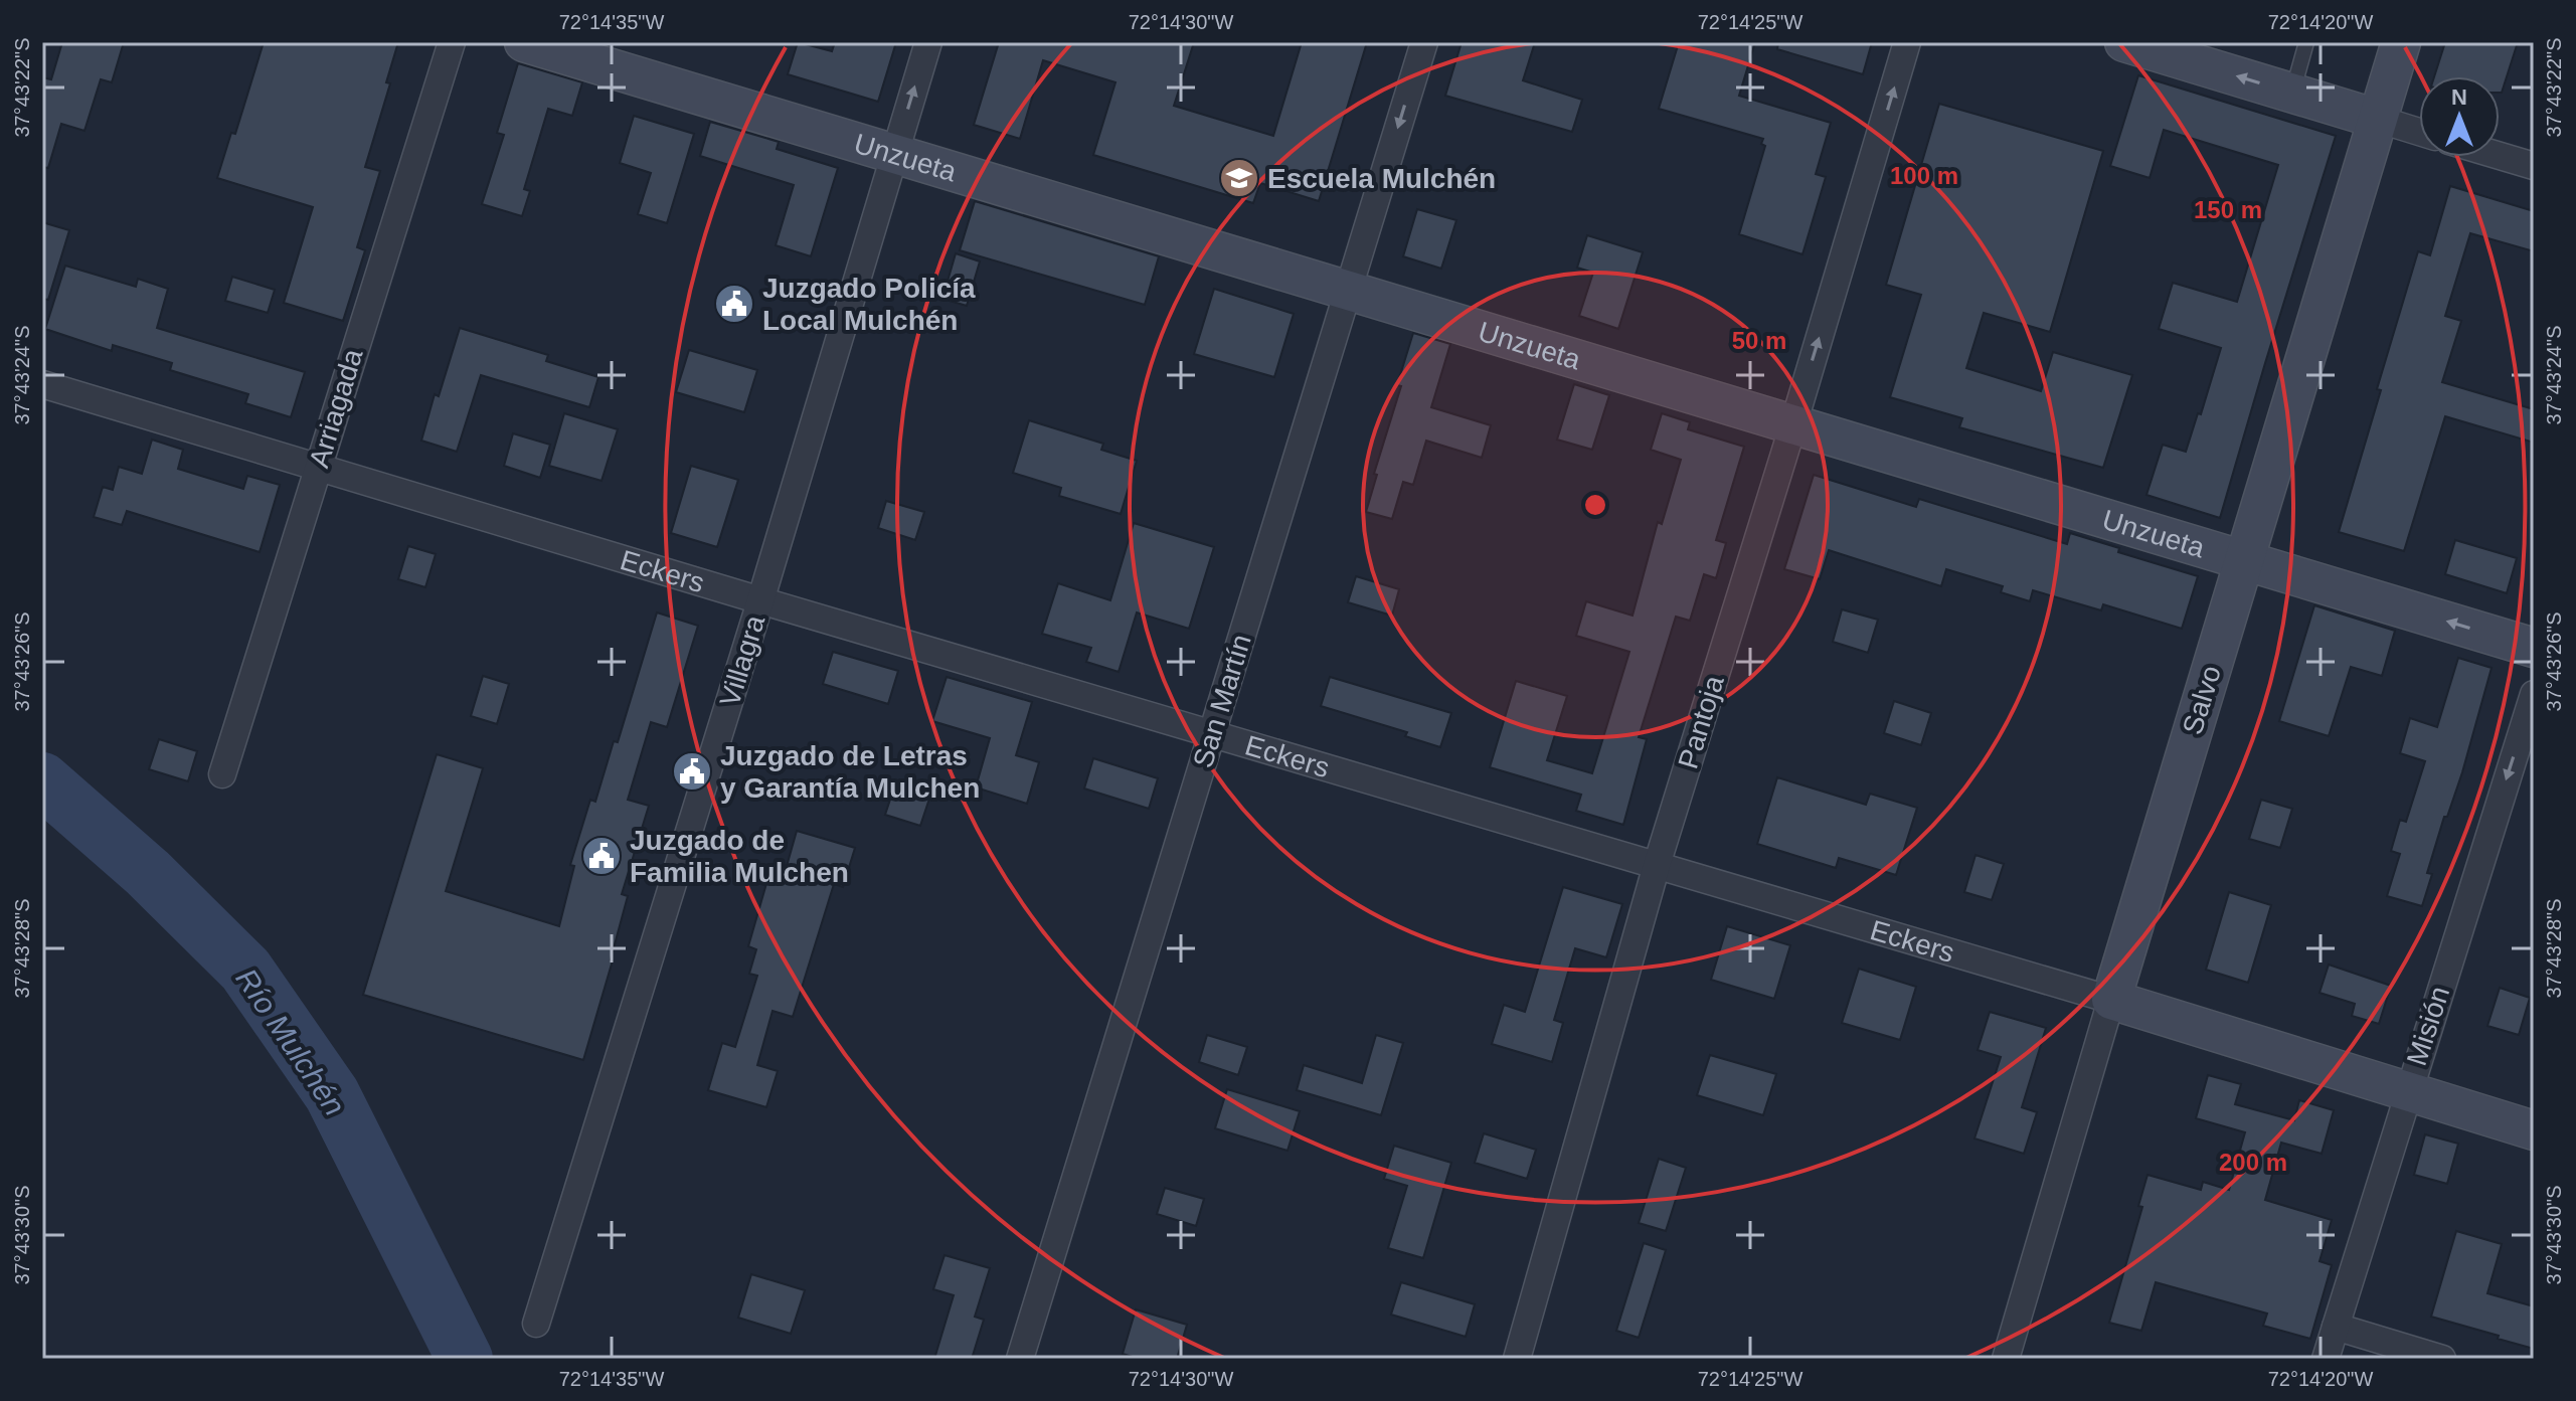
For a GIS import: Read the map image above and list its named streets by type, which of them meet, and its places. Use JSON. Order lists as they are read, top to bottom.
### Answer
{
  "streets": {
    "main road": ["Unzueta", "Eckers", "Salvo"],
    "street": [
      "Arriagada",
      "Villagra",
      "San Martín",
      "Pantoja",
      "Misión"
    ]
  },
  "crossings": [
    ["Unzueta", "Villagra"],
    ["Unzueta", "Salvo"],
    ["Unzueta", "San Martín"],
    ["Unzueta", "Pantoja"],
    ["Arriagada", "Eckers"],
    ["Eckers", "Villagra"],
    ["Eckers", "Salvo"],
    ["Eckers", "San Martín"],
    ["Eckers", "Pantoja"],
    ["Eckers", "Misión"]
  ],
  "one_way": ["Misión"],
  "water": ["Río Mulchén"],
  "places": {
    "school or university": ["Escuela Mulchén"],
    "public building": ["Juzgado Policía Local Mulchén", "Juzgado de Letras y Garantía Mulchen", "Juzgado de Familia Mulchen"]
  },
  "north": "top",
  "coordinates": [
    "72°14'35\"W",
    "72°14'30\"W",
    "72°14'25\"W",
    "72°14'20\"W",
    "37°43'22\"S",
    "37°43'24\"S",
    "37°43'26\"S",
    "37°43'28\"S",
    "37°43'30\"S"
  ],
  "rings": [
    "100 m",
    "150 m",
    "50 m",
    "200 m"
  ]
}
